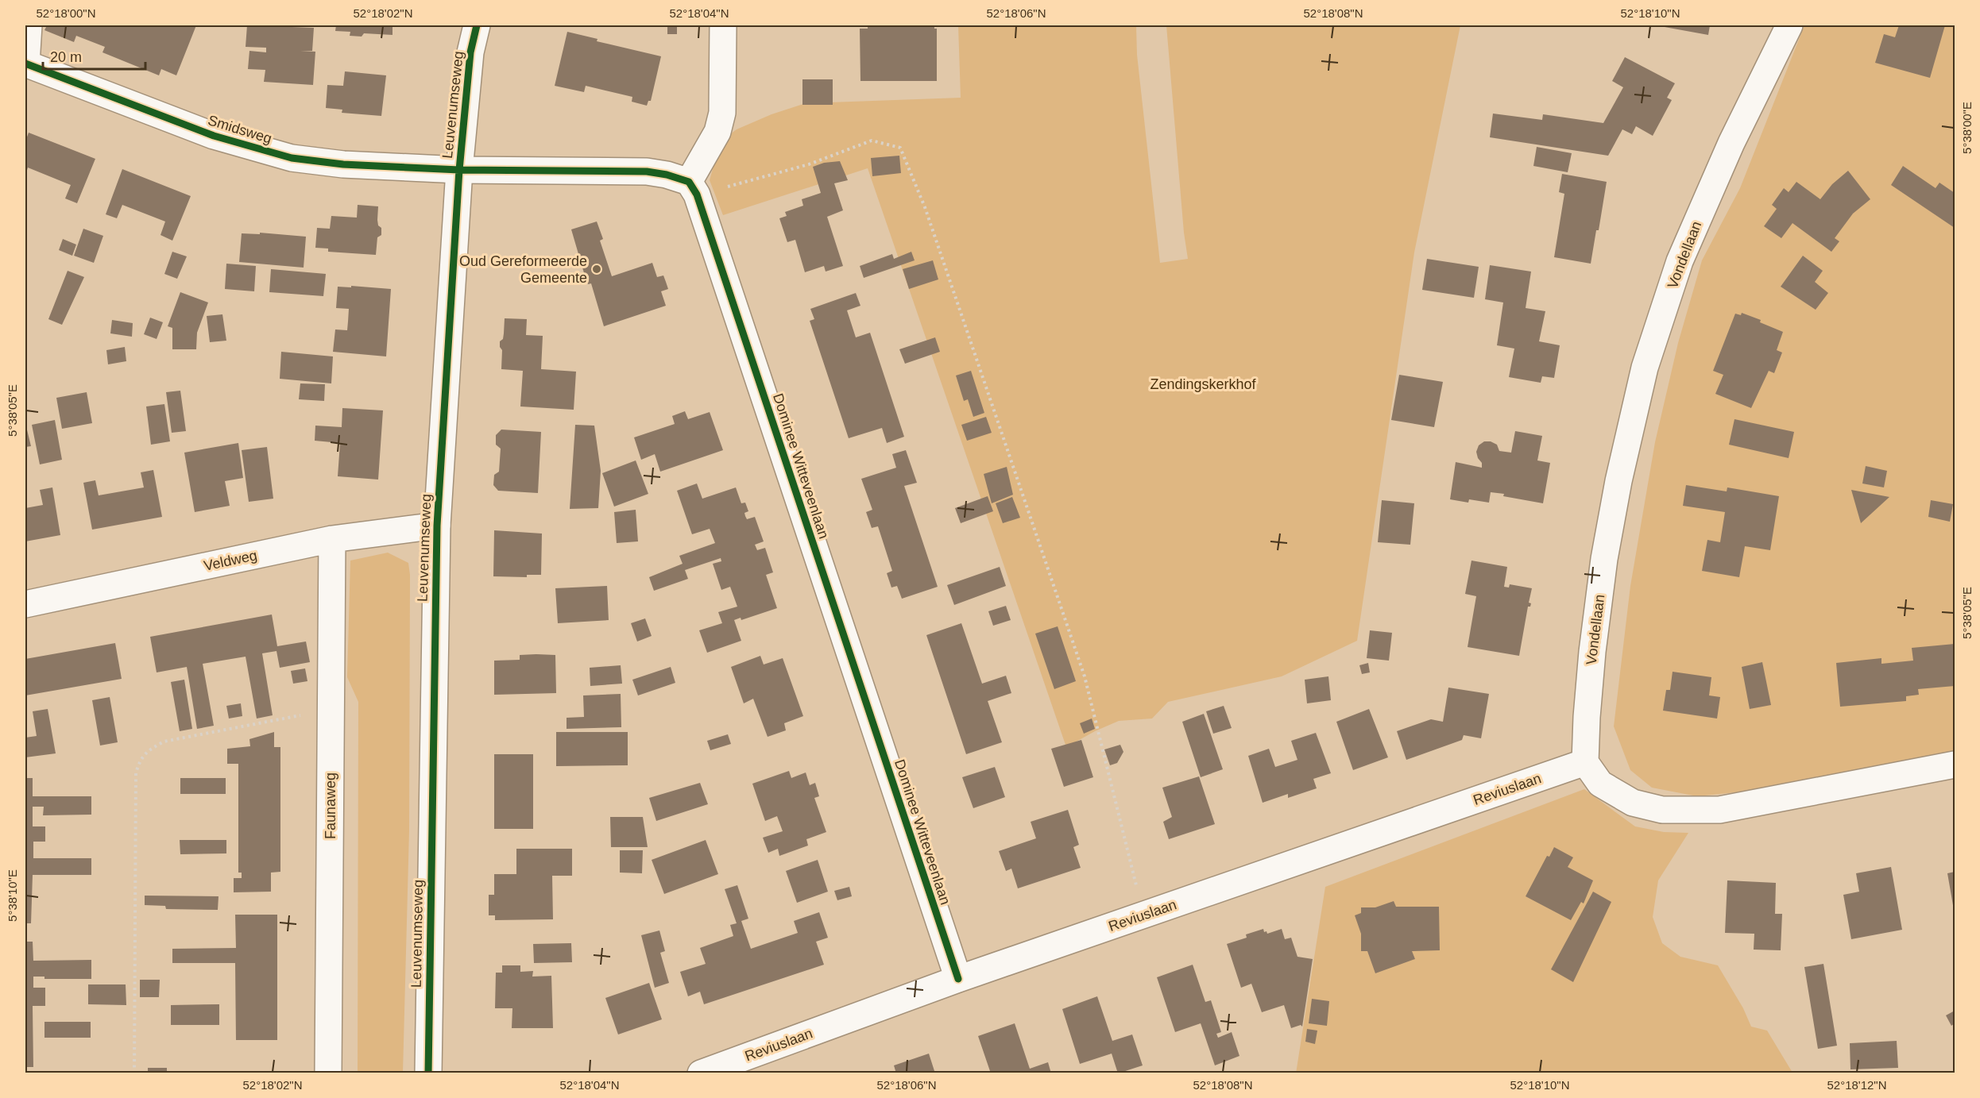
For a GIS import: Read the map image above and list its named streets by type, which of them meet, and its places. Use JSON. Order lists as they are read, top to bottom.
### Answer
{
  "streets": {
    "street": [
      "Leuvenumseweg",
      "Smidsweg",
      "Vondellaan",
      "Dominee Witteveenlaan",
      "Veldweg",
      "Reviuslaan",
      "Faunaweg"
    ]
  },
  "crossings": [
    ["Leuvenumseweg", "Smidsweg"],
    ["Leuvenumseweg", "Veldweg"],
    ["Vondellaan", "Reviuslaan"],
    ["Dominee Witteveenlaan", "Reviuslaan"],
    ["Veldweg", "Faunaweg"]
  ],
  "parks": ["Zendingskerkhof"],
  "places": ["Oud Gereformeerde Gemeente"],
  "scale_bar": "20 m",
  "coordinates": [
    "52°18'00\"N",
    "52°18'02\"N",
    "52°18'04\"N",
    "52°18'06\"N",
    "52°18'08\"N",
    "52°18'10\"N",
    "5°38'00\"E",
    "5°38'05\"E",
    "5°38'10\"E",
    "52°18'12\"N"
  ]
}
